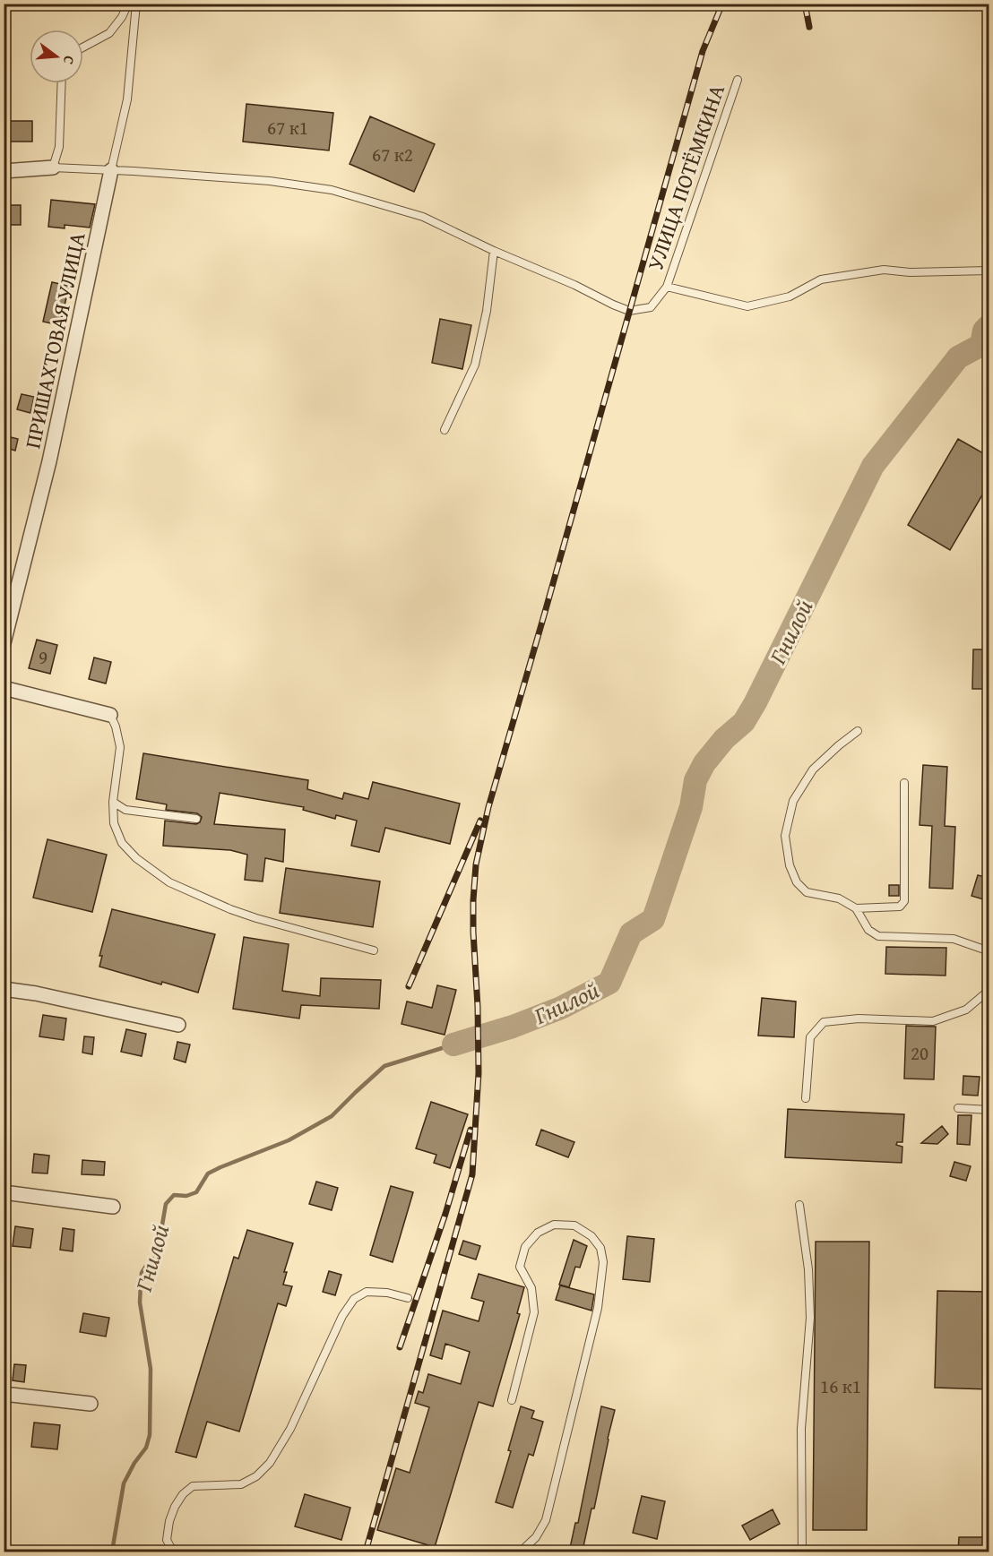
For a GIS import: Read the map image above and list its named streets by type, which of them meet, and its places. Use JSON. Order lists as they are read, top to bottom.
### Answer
{
  "streets": {
    "street": ["ПРИШАХТОВАЯ УЛИЦА"],
    "lane": ["УЛИЦА ПОТЁМКИНА"]
  },
  "water": ["Гнилой"],
  "house_numbers": [
    "67 к1",
    "67 к2",
    "9",
    "20",
    "16 к1"
  ],
  "north": "right"
}
